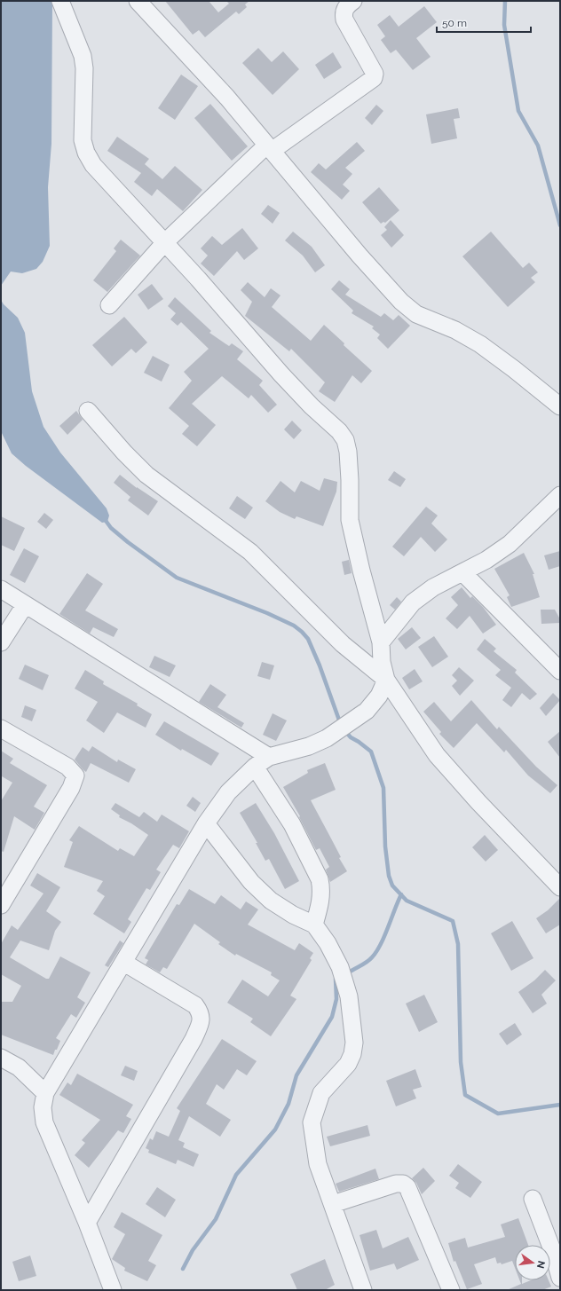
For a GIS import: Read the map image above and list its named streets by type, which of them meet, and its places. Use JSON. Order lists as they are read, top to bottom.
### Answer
{
  "scale_bar": "50 m",
  "north": "right"
}
